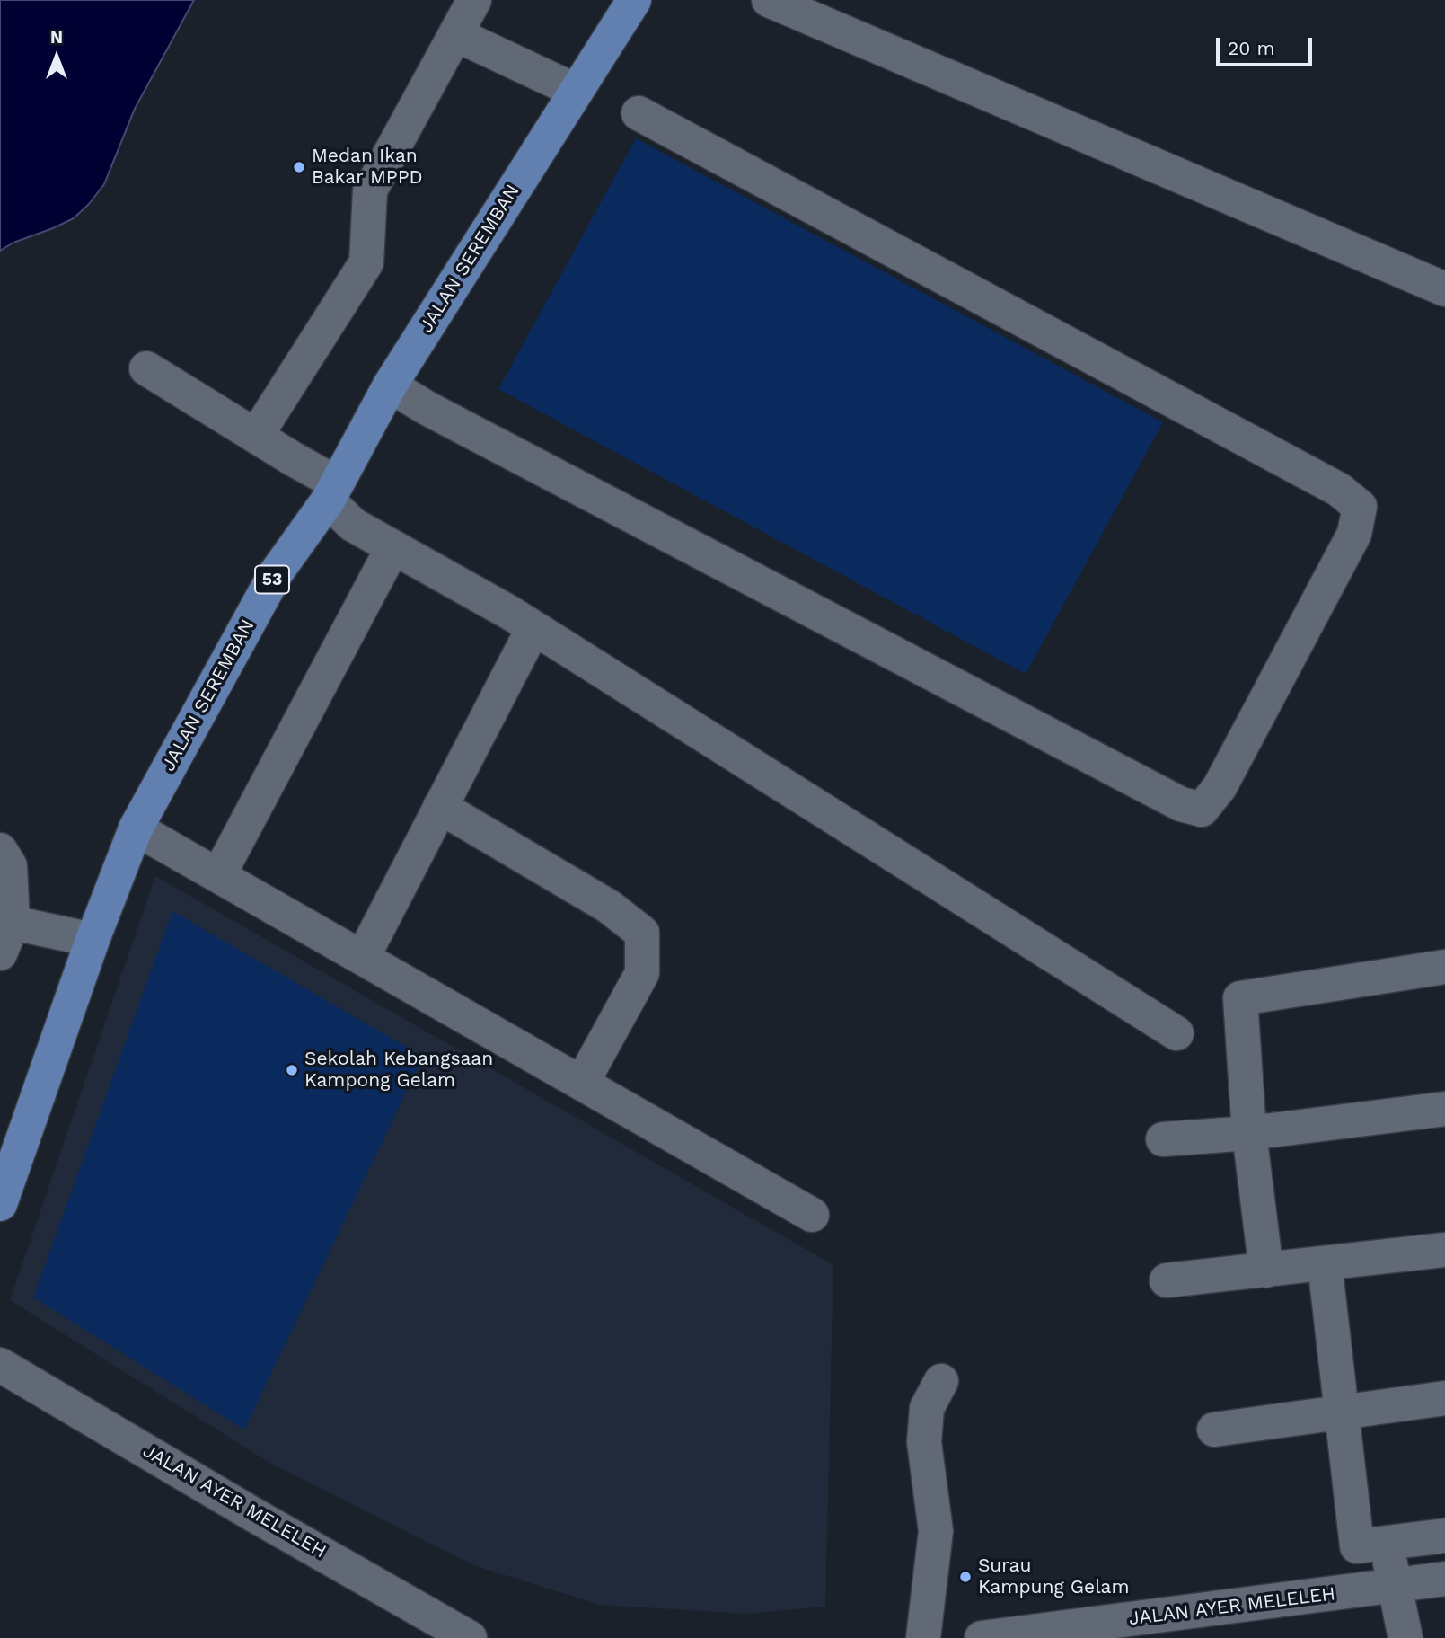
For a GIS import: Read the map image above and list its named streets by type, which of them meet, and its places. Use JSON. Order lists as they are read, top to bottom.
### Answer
{
  "streets": {
    "main road": ["JALAN SEREMBAN", "53"],
    "street": ["JALAN AYER MELELEH"]
  },
  "places": ["Medan Ikan Bakar MPPD", "Sekolah Kebangsaan Kampong Gelam", "Surau Kampung Gelam"],
  "scale_bar": "20 m",
  "north": "top"
}
